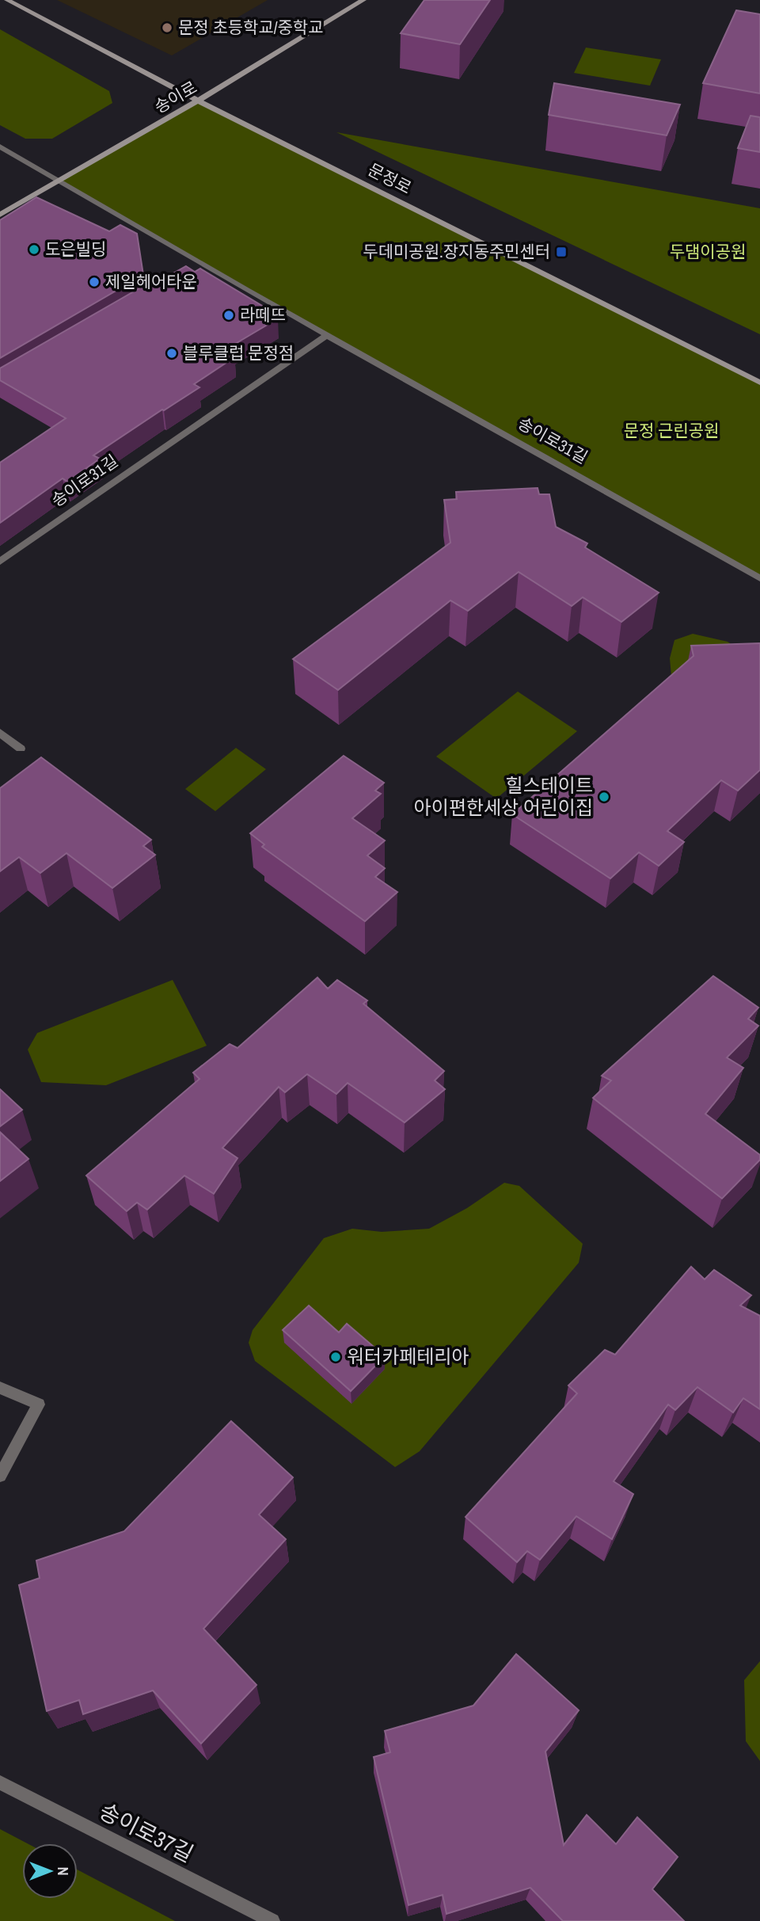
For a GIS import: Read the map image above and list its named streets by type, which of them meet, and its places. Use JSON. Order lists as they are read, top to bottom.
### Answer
{
  "streets": {
    "street": [
      "송이로",
      "문정로",
      "송이로31길",
      "송이로37길"
    ]
  },
  "crossings": [
    ["송이로", "문정로"],
    ["송이로", "송이로31길"]
  ],
  "parks": ["두댐이공원", "문정 근린공원"],
  "places": {
    "other": [
      "문정 초등학교/중학교",
      "도은빌딩",
      "제일헤어타운",
      "라떼뜨",
      "블루클럽 문정점",
      "힐스테이트 아이편한세상 어린이집",
      "워터카페테리아"
    ],
    "transit": ["두데미공원.장지동주민센터"]
  },
  "north": "right"
}
